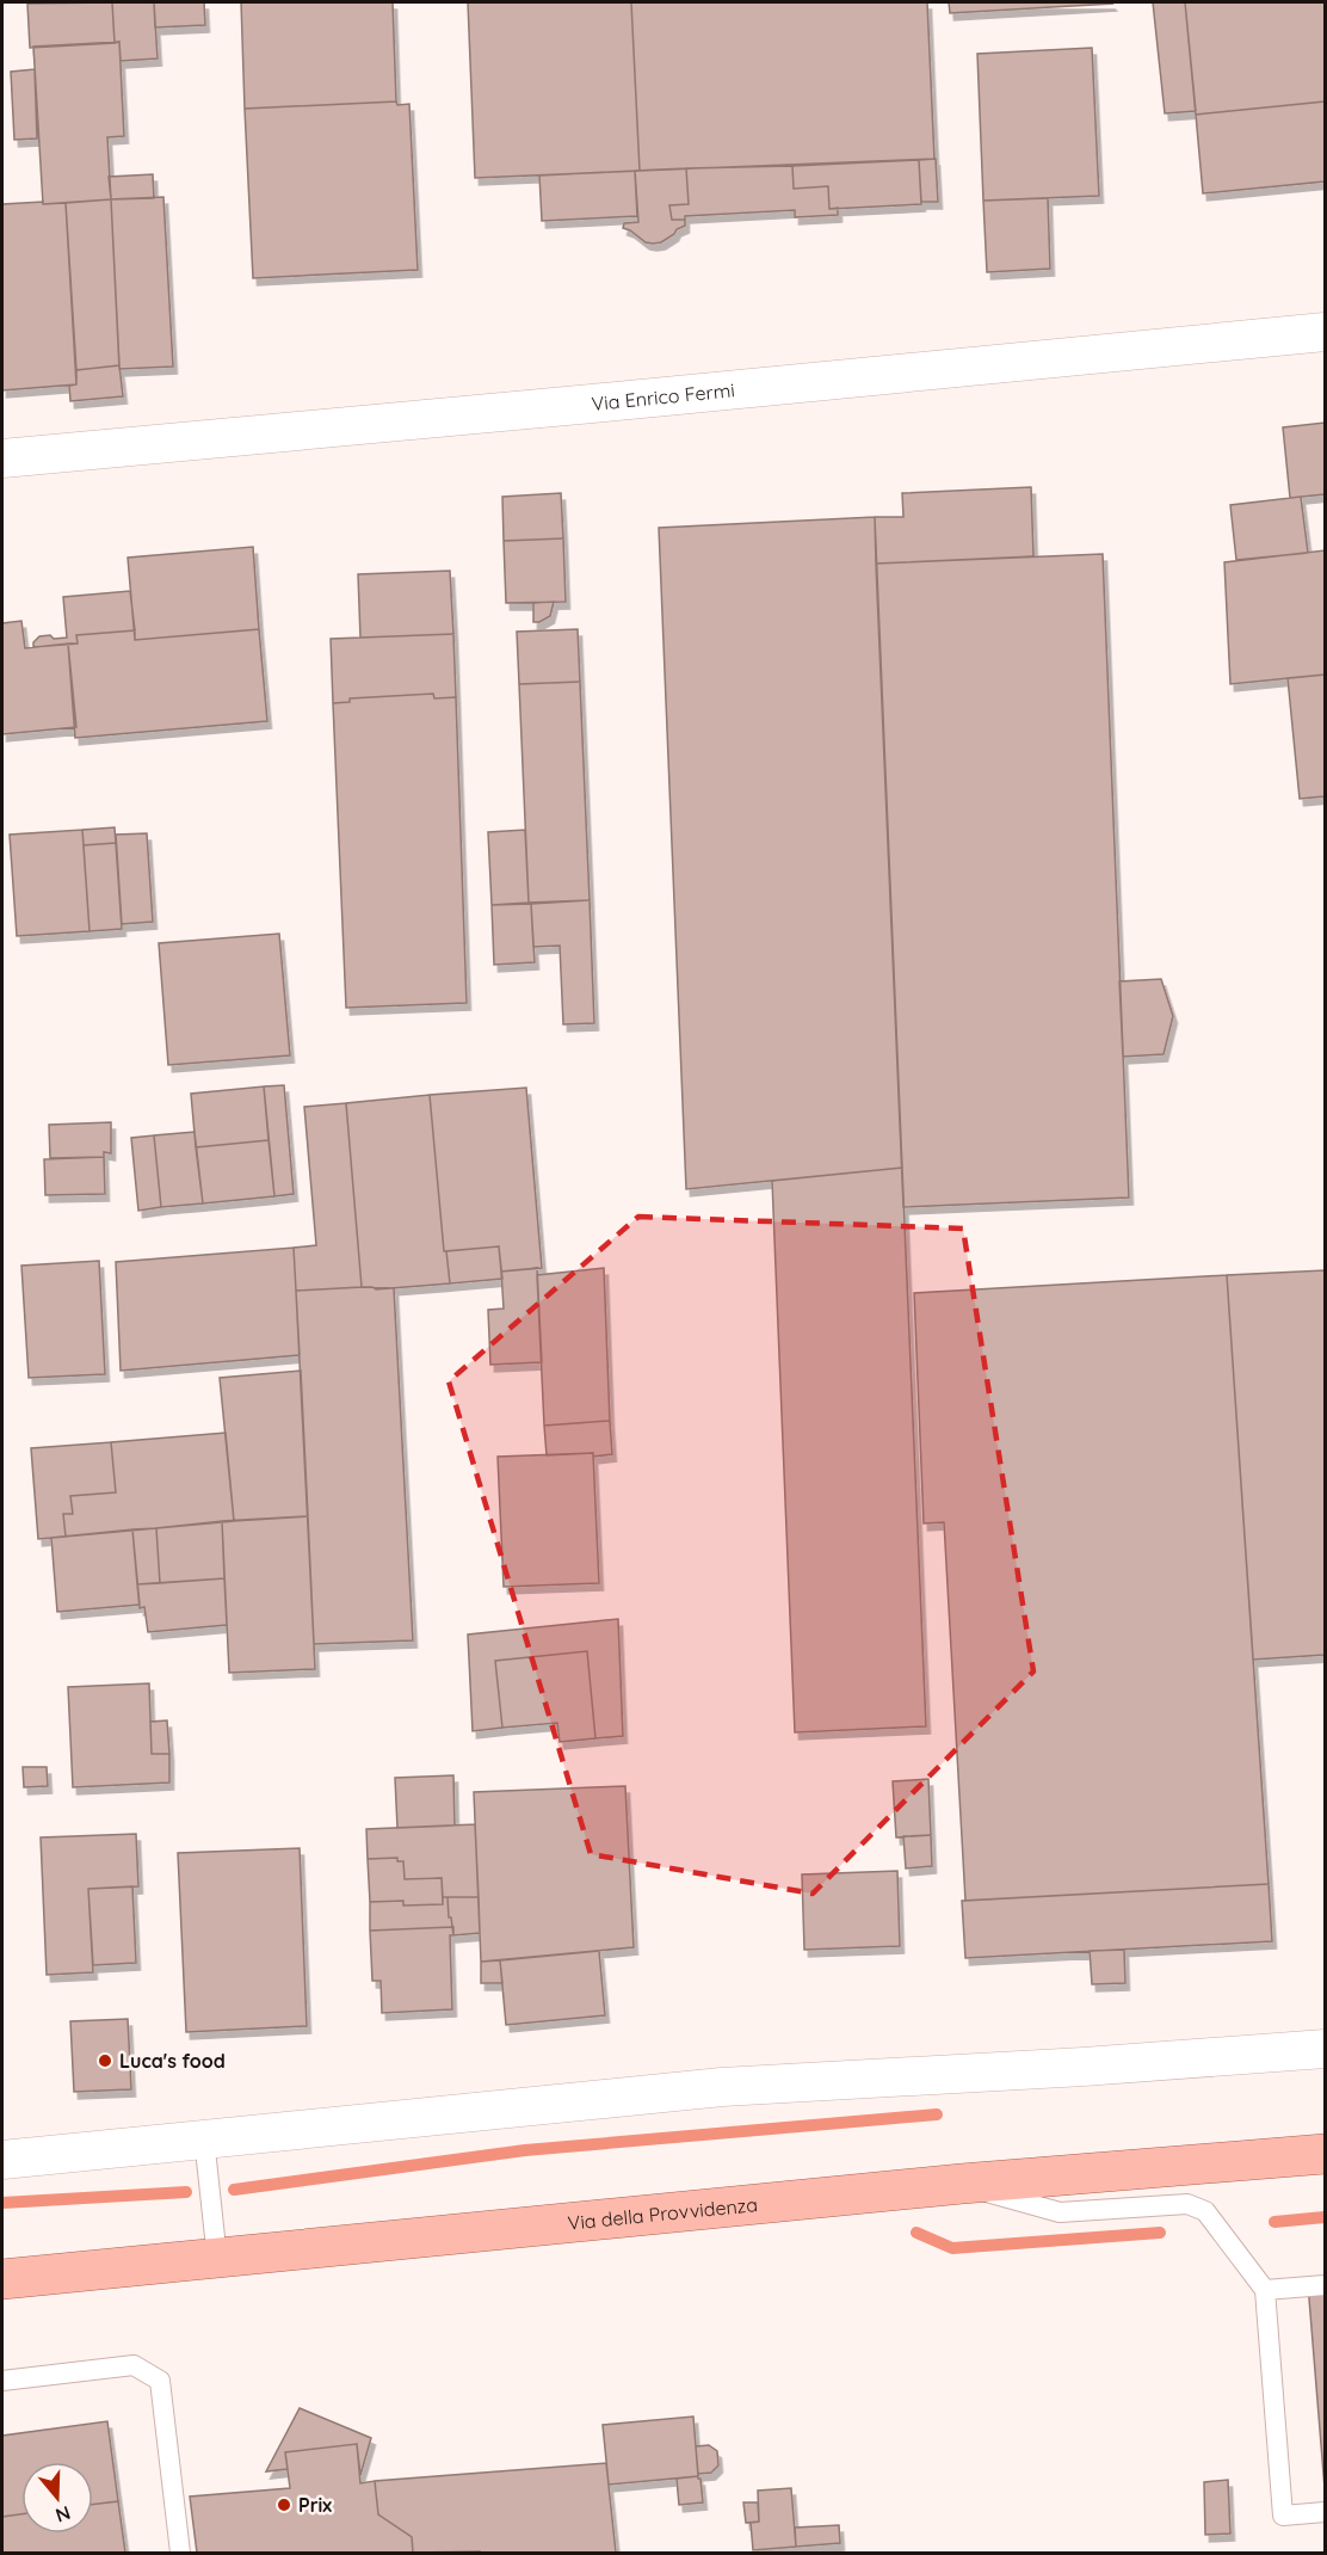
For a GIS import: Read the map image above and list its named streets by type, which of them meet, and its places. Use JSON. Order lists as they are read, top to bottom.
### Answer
{
  "streets": {
    "main road": ["Via della Provvidenza"],
    "street": ["Via Enrico Fermi"]
  },
  "places": ["Luca's food", "Prix"],
  "north": "bottom"
}
